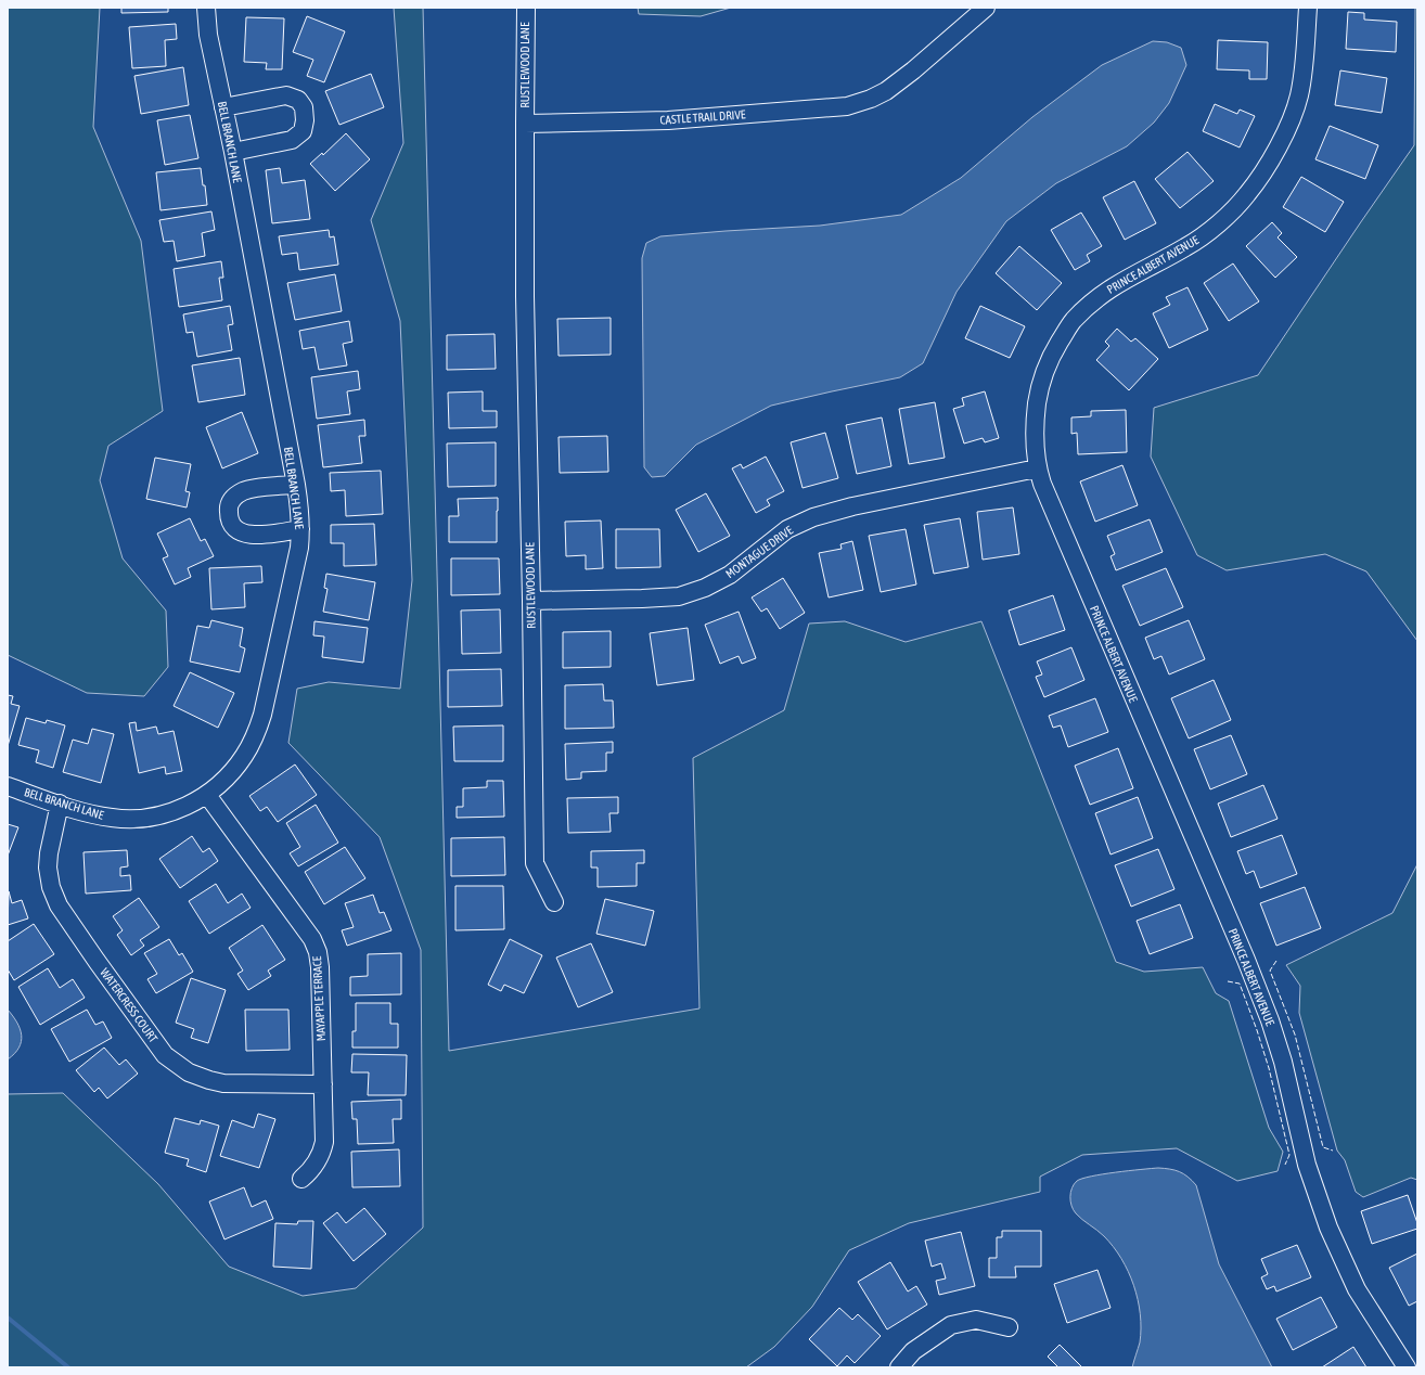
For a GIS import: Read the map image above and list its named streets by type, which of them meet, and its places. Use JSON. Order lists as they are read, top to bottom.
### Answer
{
  "streets": {
    "street": [
      "RUSTLEWOOD LANE",
      "CASTLE TRAIL DRIVE",
      "BELL BRANCH LANE",
      "PRINCE ALBERT AVENUE",
      "MONTAGUE DRIVE",
      "MAYAPPLE TERRACE",
      "WATERCRESS COURT"
    ]
  },
  "crossings": [
    ["RUSTLEWOOD LANE", "CASTLE TRAIL DRIVE"],
    ["RUSTLEWOOD LANE", "MONTAGUE DRIVE"],
    ["BELL BRANCH LANE", "MAYAPPLE TERRACE"],
    ["BELL BRANCH LANE", "WATERCRESS COURT"],
    ["PRINCE ALBERT AVENUE", "MONTAGUE DRIVE"],
    ["MAYAPPLE TERRACE", "WATERCRESS COURT"]
  ]
}
